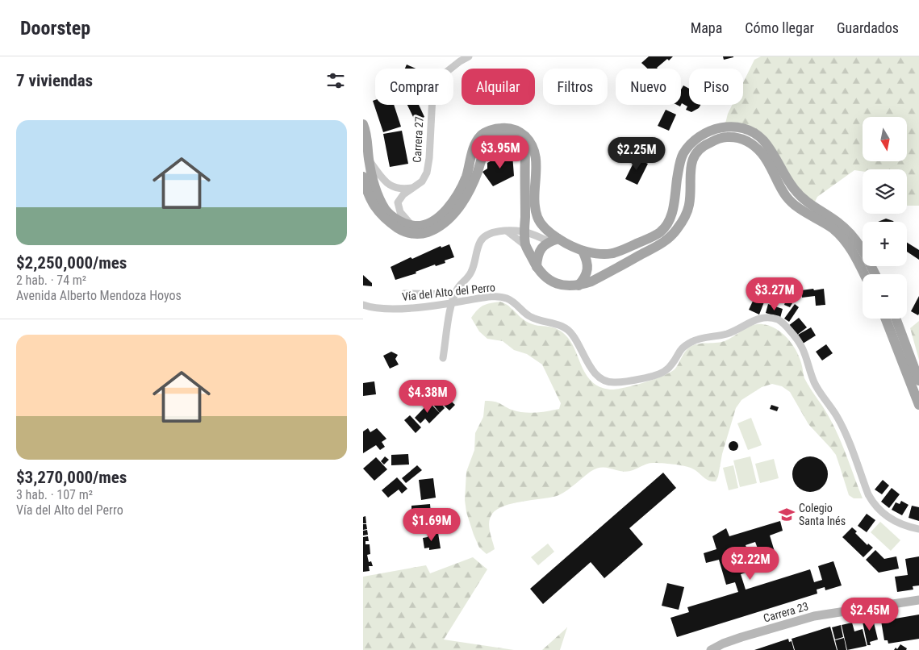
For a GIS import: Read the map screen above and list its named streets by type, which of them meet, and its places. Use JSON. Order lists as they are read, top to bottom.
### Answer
{
  "streets": {
    "main road": ["Carrera 23"],
    "street": ["Carrera 27", "Vía del Alto del Perro"]
  },
  "places": {
    "school or university": ["Colegio Santa Inés"]
  },
  "north": "bottom",
  "page": {
    "header": "Doorstep",
    "nav": ["Mapa", "Cómo llegar", "Guardados"],
    "heading": "7 viviendas",
    "chip": [
      "Comprar",
      "Alquilar",
      "Filtros",
      "Nuevo",
      "Piso"
    ],
    "list": [
      {
        "name": "$2,250,000/mes",
        "note": "2 hab. · 74 m² · Avenida Alberto Mendoza Hoyos"
      },
      {
        "name": "$3,270,000/mes",
        "note": "3 hab. · 107 m² · Vía del Alto del Perro"
      }
    ],
    "map_buttons": ["+", "−"],
    "price": [
      "$3.95M",
      "$2.25M",
      "$3.27M",
      "$4.38M",
      "$1.69M",
      "$2.22M",
      "$2.45M"
    ]
  }
}
